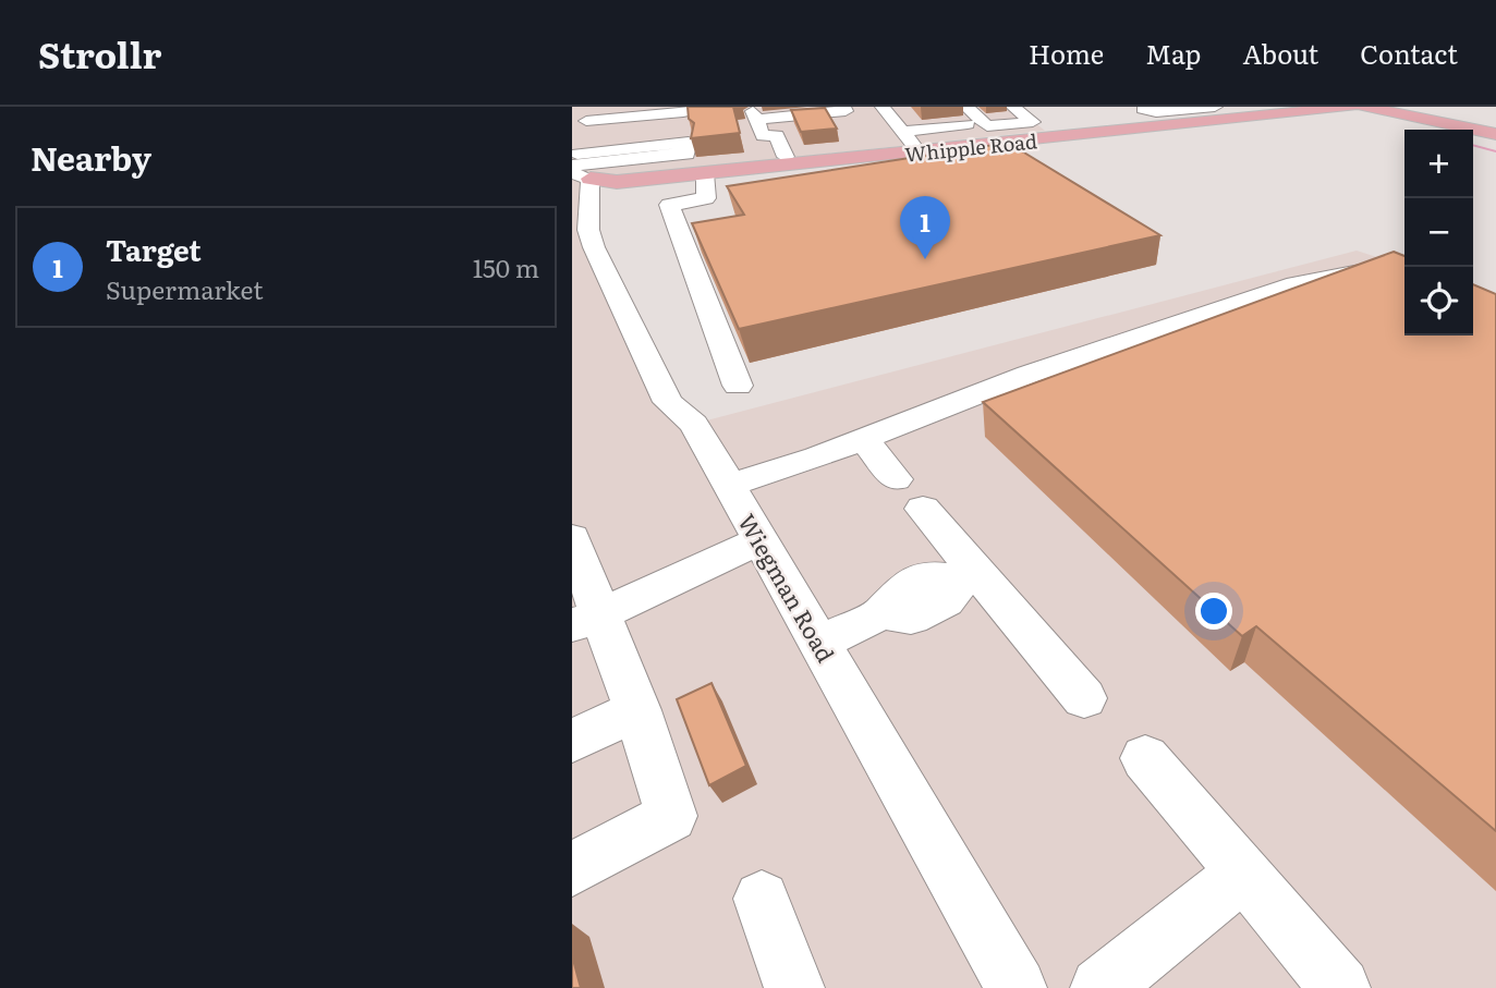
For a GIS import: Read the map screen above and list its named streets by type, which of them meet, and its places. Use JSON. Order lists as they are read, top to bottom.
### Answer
{
  "streets": {
    "main road": ["Whipple Road"],
    "street": ["Wiegman Road"]
  },
  "crossings": [
    ["Whipple Road", "Wiegman Road"]
  ],
  "page": {
    "header": "Strollr",
    "nav": [
      "Home",
      "Map",
      "About",
      "Contact"
    ],
    "heading": "Nearby",
    "map_buttons": ["+", "−"],
    "pins": "1",
    "list": [
      {
        "mark": "1",
        "name": "Target",
        "note": "Supermarket",
        "value": "150 m"
      }
    ]
  }
}
